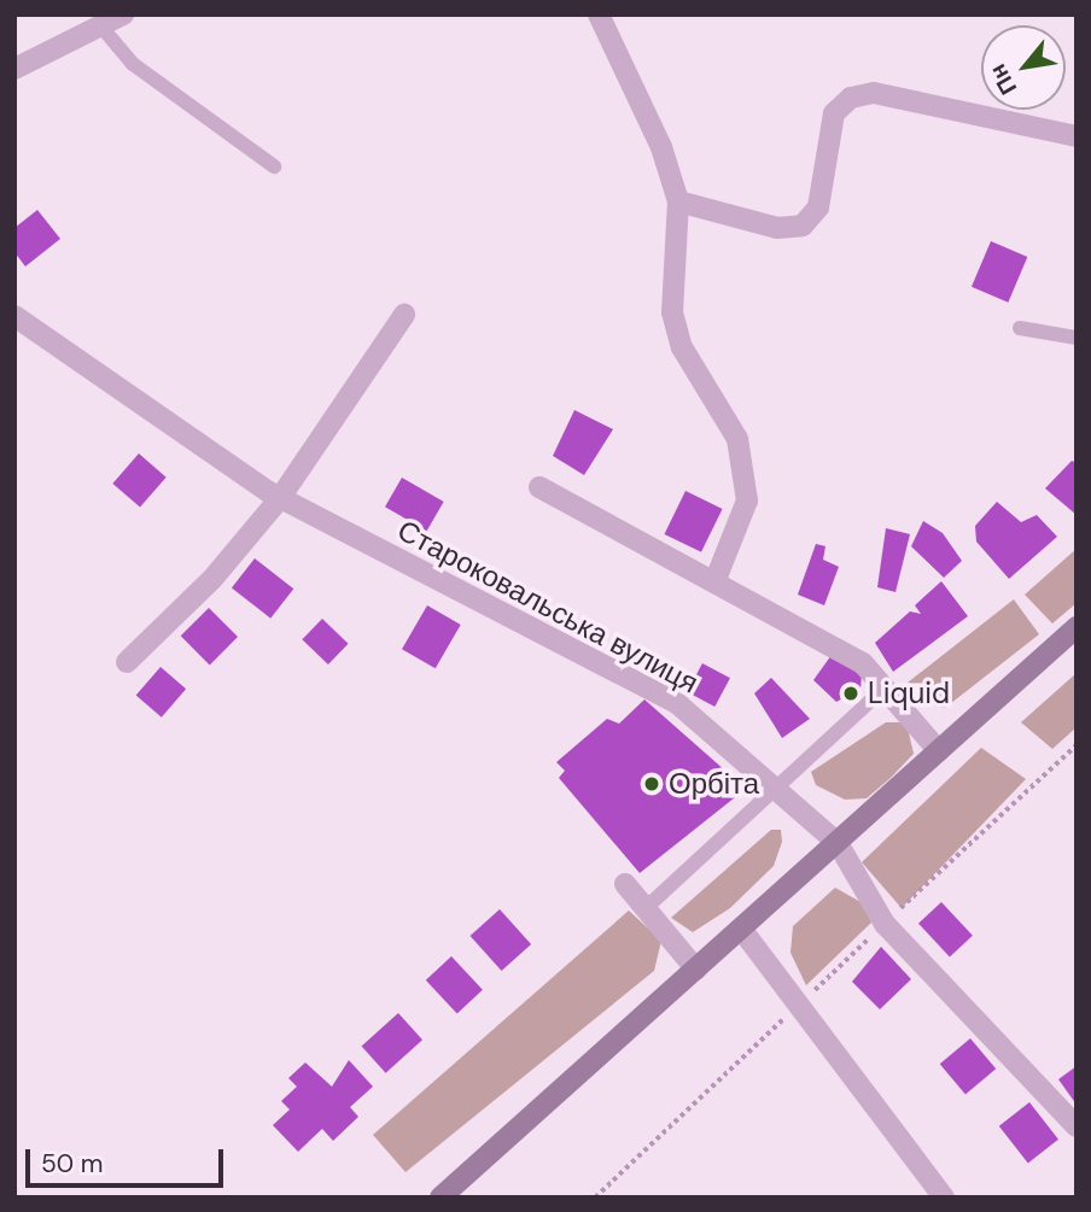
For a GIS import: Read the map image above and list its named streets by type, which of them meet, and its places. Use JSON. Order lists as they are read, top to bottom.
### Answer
{
  "streets": {
    "street": ["Староковальська вулиця"]
  },
  "places": ["Liquid", "Орбіта"],
  "scale_bar": "50 m",
  "north": "bottom left"
}
